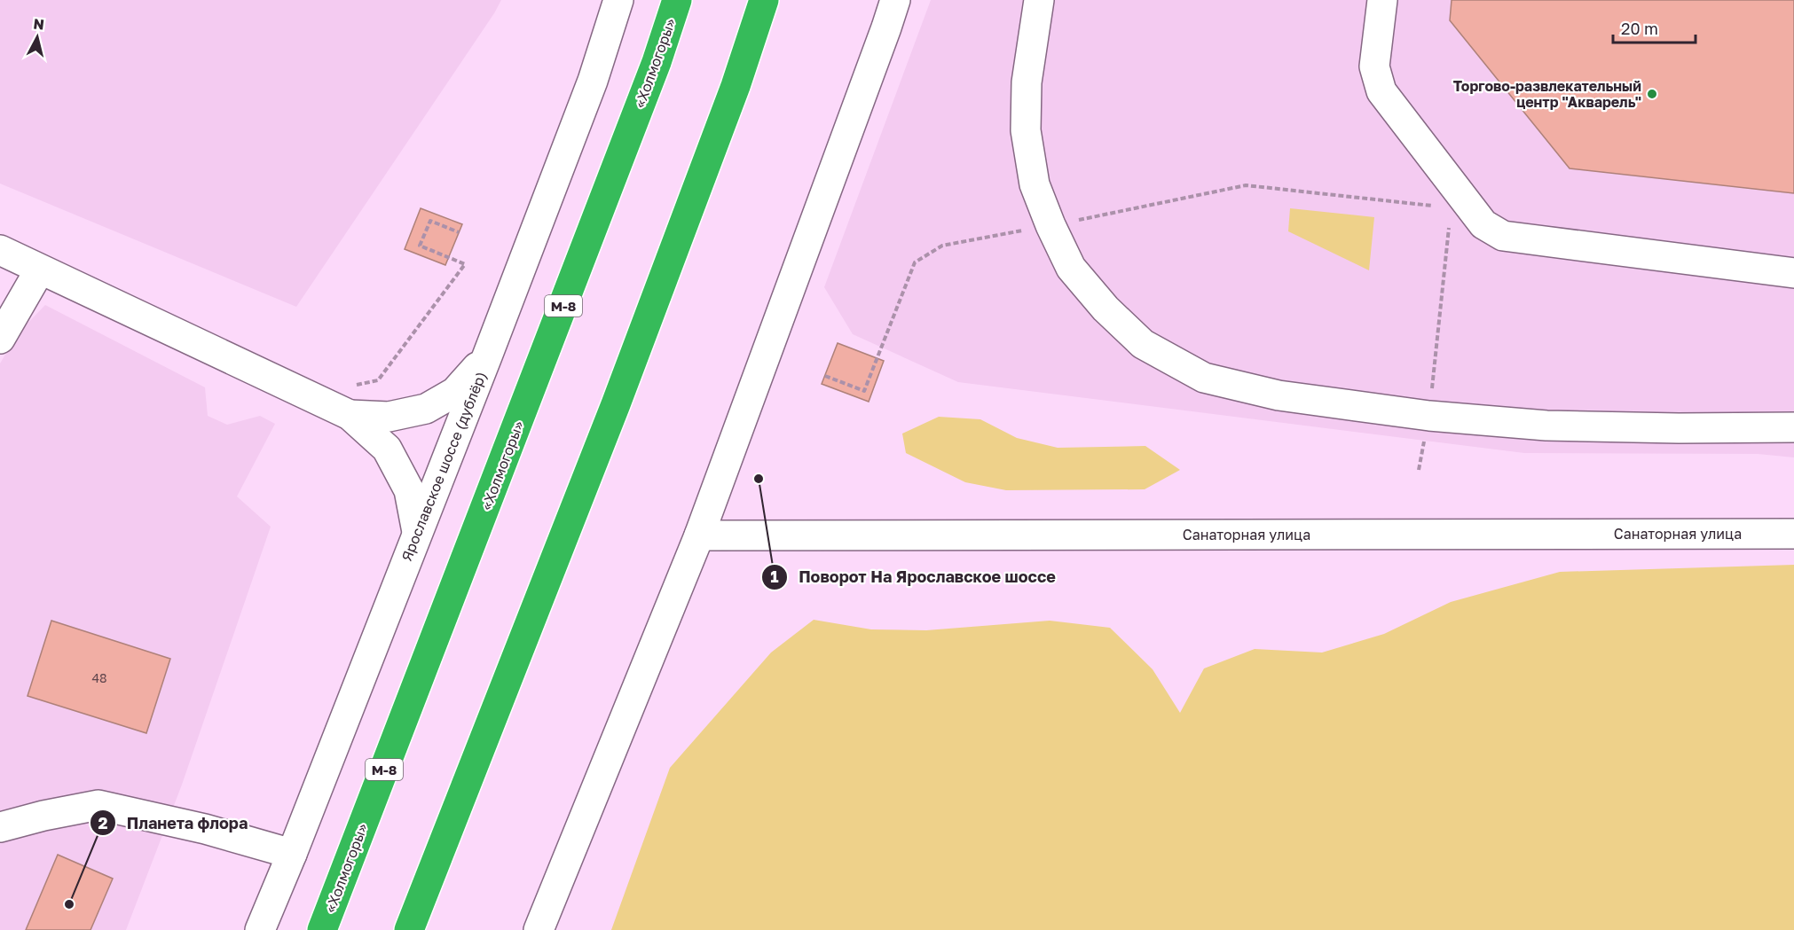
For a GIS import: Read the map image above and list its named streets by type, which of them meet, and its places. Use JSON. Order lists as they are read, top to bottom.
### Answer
{
  "streets": {
    "highway": ["«Холмогоры»", "М-8"],
    "street": ["Ярославское шоссе (дублёр)", "Санаторная улица"]
  },
  "places": ["Торгово-развлекательный центр \"Акварель\"", "Поворот На Ярославское шоссе", "Планета флора"],
  "house_numbers": ["48"],
  "scale_bar": "20 m",
  "north": "top"
}
